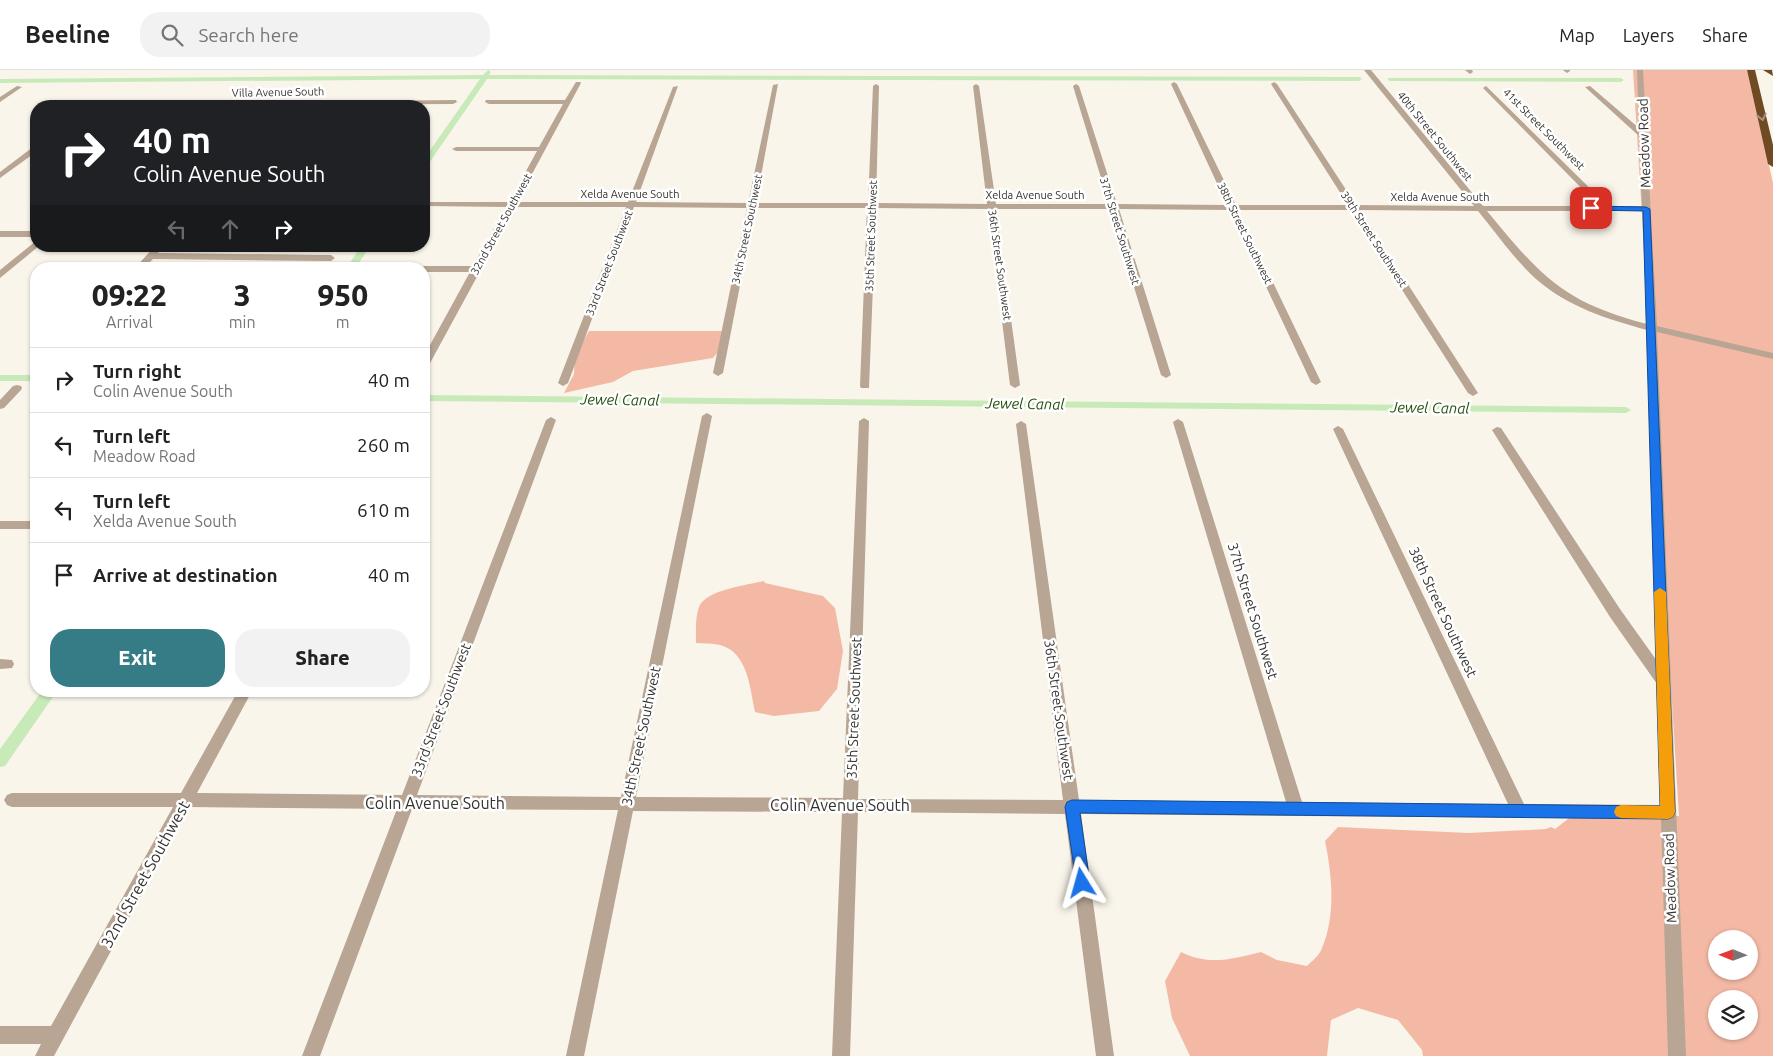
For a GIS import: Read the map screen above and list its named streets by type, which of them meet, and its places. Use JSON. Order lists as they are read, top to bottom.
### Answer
{
  "streets": {
    "street": [
      "Villa Avenue South",
      "41st Street Southwest",
      "40th Street Southwest",
      "Meadow Road",
      "Xelda Avenue South",
      "32nd Street Southwest",
      "34th Street Southwest",
      "37th Street Southwest",
      "38th Street Southwest",
      "35th Street Southwest",
      "39th Street Southwest",
      "33rd Street Southwest",
      "36th Street Southwest",
      "Colin Avenue South"
    ]
  },
  "crossings": [
    ["41st Street Southwest", "Xelda Avenue South"],
    ["40th Street Southwest", "Meadow Road"],
    ["40th Street Southwest", "Xelda Avenue South"],
    ["Meadow Road", "Xelda Avenue South"],
    ["Meadow Road", "Colin Avenue South"],
    ["Xelda Avenue South", "32nd Street Southwest"],
    ["Xelda Avenue South", "34th Street Southwest"],
    ["Xelda Avenue South", "37th Street Southwest"],
    ["Xelda Avenue South", "38th Street Southwest"],
    ["Xelda Avenue South", "35th Street Southwest"],
    ["Xelda Avenue South", "39th Street Southwest"],
    ["Xelda Avenue South", "33rd Street Southwest"],
    ["Xelda Avenue South", "36th Street Southwest"],
    ["32nd Street Southwest", "Colin Avenue South"],
    ["34th Street Southwest", "Colin Avenue South"],
    ["37th Street Southwest", "Colin Avenue South"],
    ["38th Street Southwest", "Colin Avenue South"],
    ["35th Street Southwest", "Colin Avenue South"],
    ["33rd Street Southwest", "Colin Avenue South"],
    ["36th Street Southwest", "Colin Avenue South"]
  ],
  "water": ["Jewel Canal"],
  "north": "left",
  "page": {
    "header": "Beeline",
    "search": "Search here",
    "nav": ["Map", "Layers", "Share"],
    "turn": ["40 m", "Colin Avenue South"],
    "eta": [
      "09:22",
      "Arrival",
      "3",
      "min",
      "950",
      "m"
    ],
    "list": [
      {
        "name": "Turn right",
        "note": "Colin Avenue South",
        "value": "40 m"
      },
      {
        "name": "Turn left",
        "note": "Meadow Road",
        "value": "260 m"
      },
      {
        "name": "Turn left",
        "note": "Xelda Avenue South",
        "value": "610 m"
      },
      {
        "name": "Arrive at destination",
        "value": "40 m"
      }
    ],
    "buttons": ["Exit", "Share"]
  }
}
